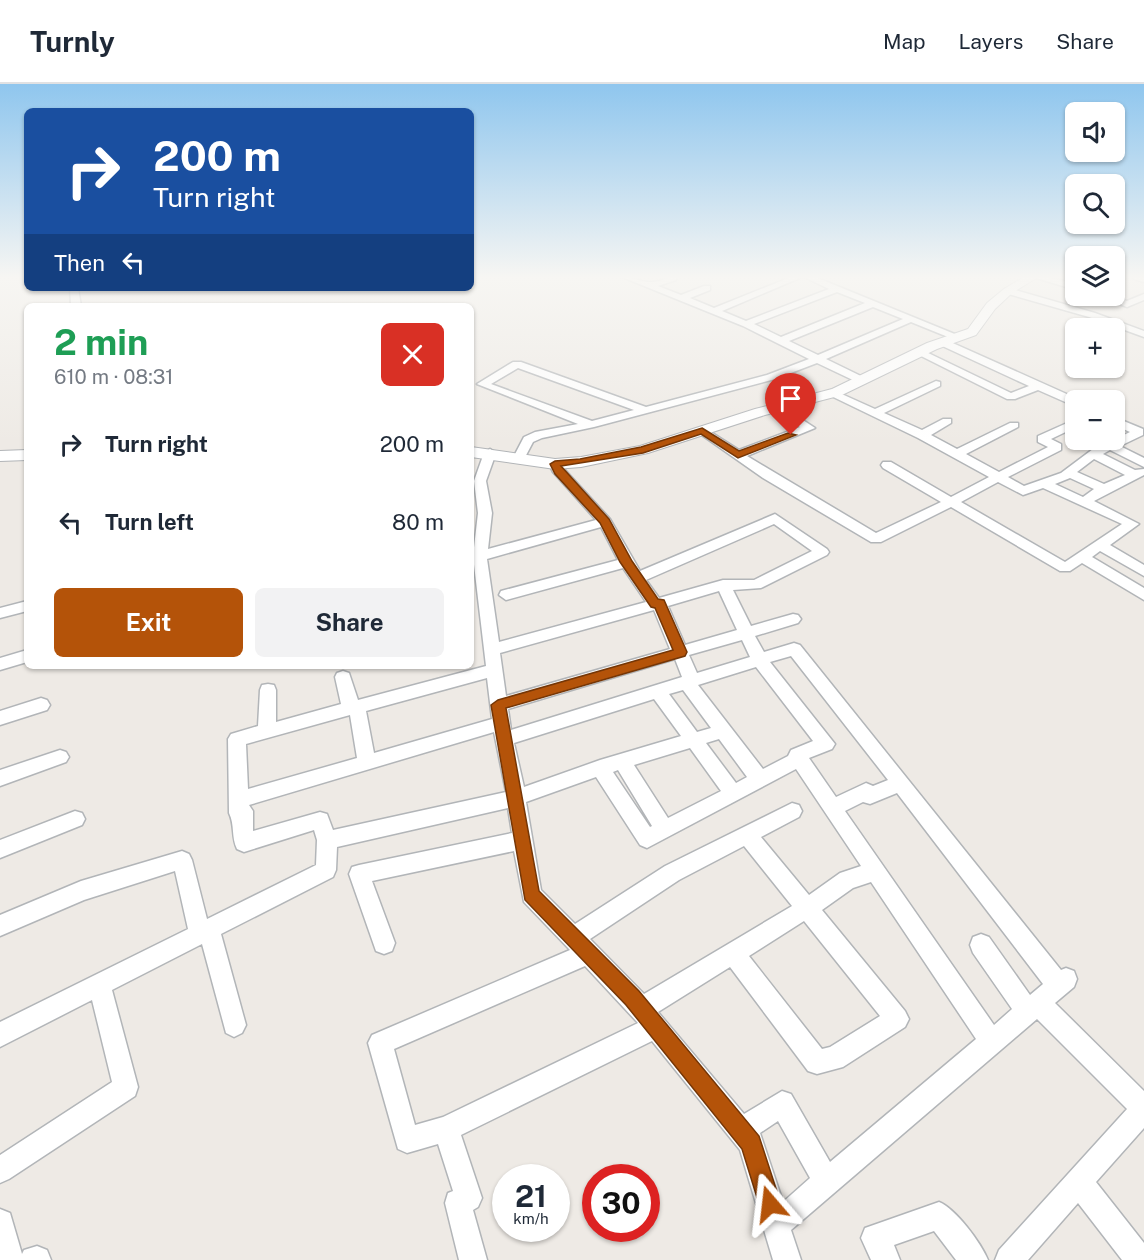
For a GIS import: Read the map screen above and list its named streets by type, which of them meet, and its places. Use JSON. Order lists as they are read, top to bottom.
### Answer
{
  "page": {
    "header": "Turnly",
    "nav": ["Map", "Layers", "Share"],
    "map_buttons": ["+", "−"],
    "turn": ["200 m", "Turn right"],
    "then": "Then",
    "heading": ["2 min", "610 m · 08:31"],
    "list": [
      {
        "name": "Turn right",
        "value": "200 m"
      },
      {
        "name": "Turn left",
        "value": "80 m"
      }
    ],
    "buttons": ["Exit", "Share"],
    "speed": "21 km/h",
    "limit": "30"
  }
}
